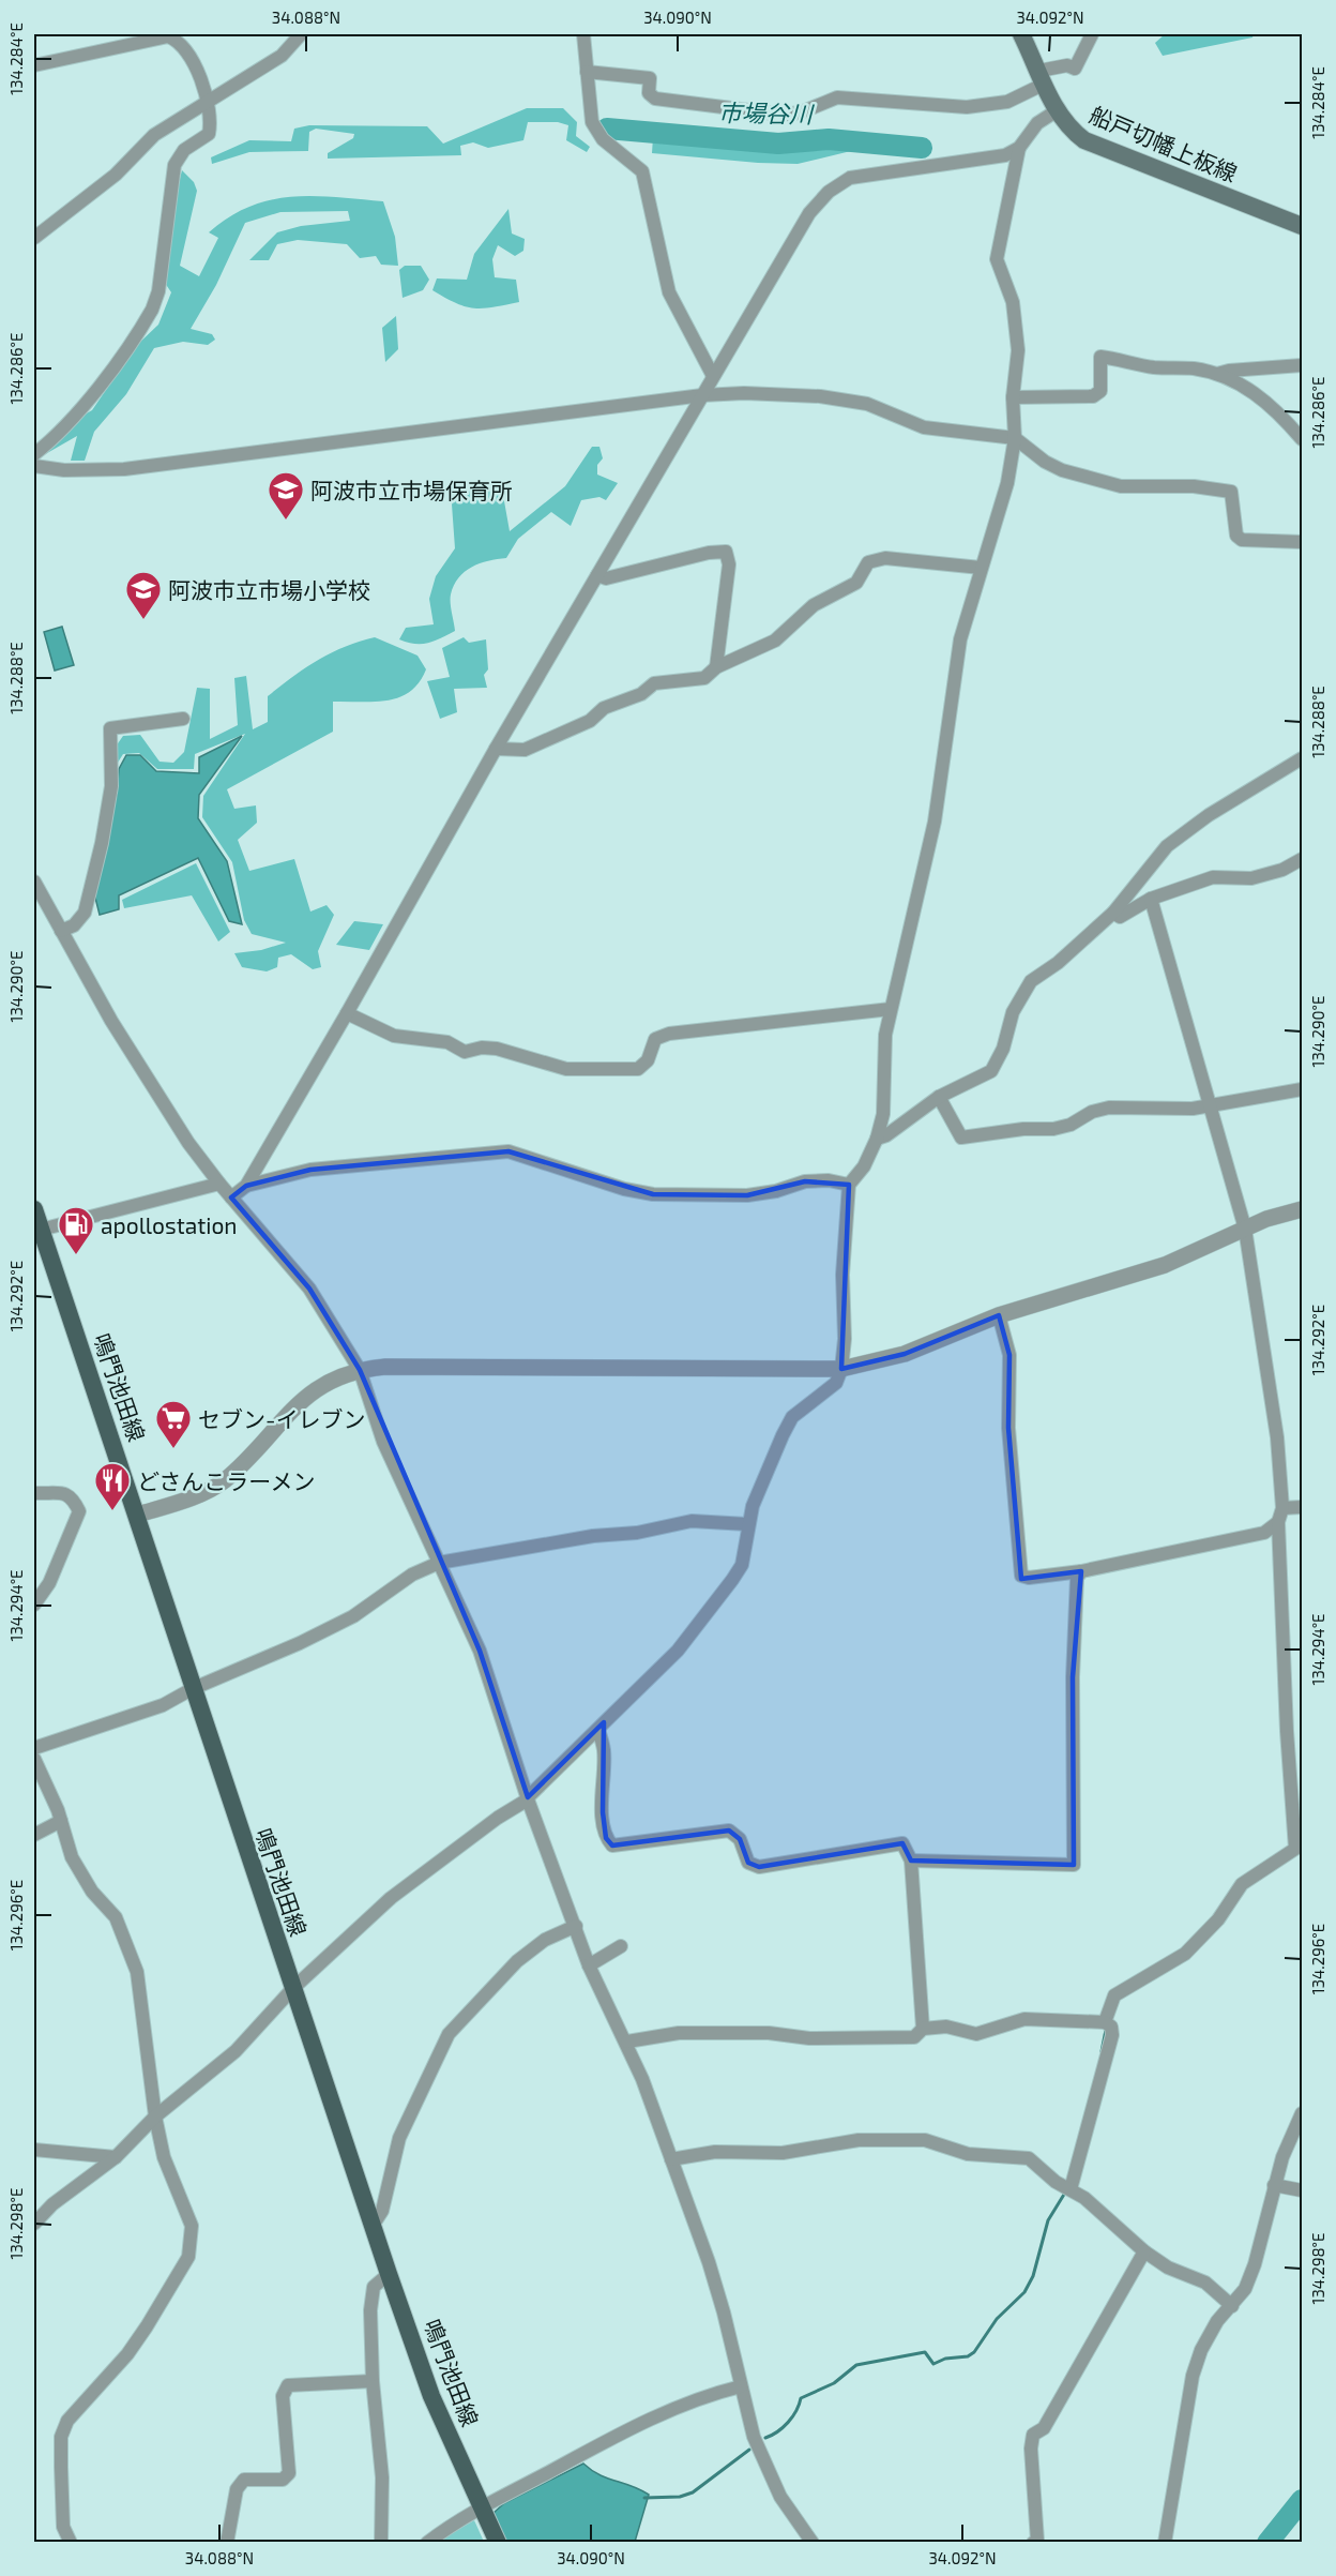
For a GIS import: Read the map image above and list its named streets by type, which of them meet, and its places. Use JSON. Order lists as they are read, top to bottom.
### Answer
{
  "streets": {
    "main road": ["船戸切幡上板線", "鳴門池田線"]
  },
  "water": ["市場谷川"],
  "places": {
    "school or university": ["阿波市立市場保育所", "阿波市立市場小学校"],
    "fuel station": ["apollostation"],
    "supermarket": ["セブン-イレブン"],
    "restaurant": ["どさんこラーメン"]
  },
  "coordinates": [
    "34.088°N",
    "34.090°N",
    "34.092°N",
    "134.284°E",
    "134.286°E",
    "134.288°E",
    "134.290°E",
    "134.292°E",
    "134.294°E",
    "134.296°E",
    "134.298°E"
  ]
}
